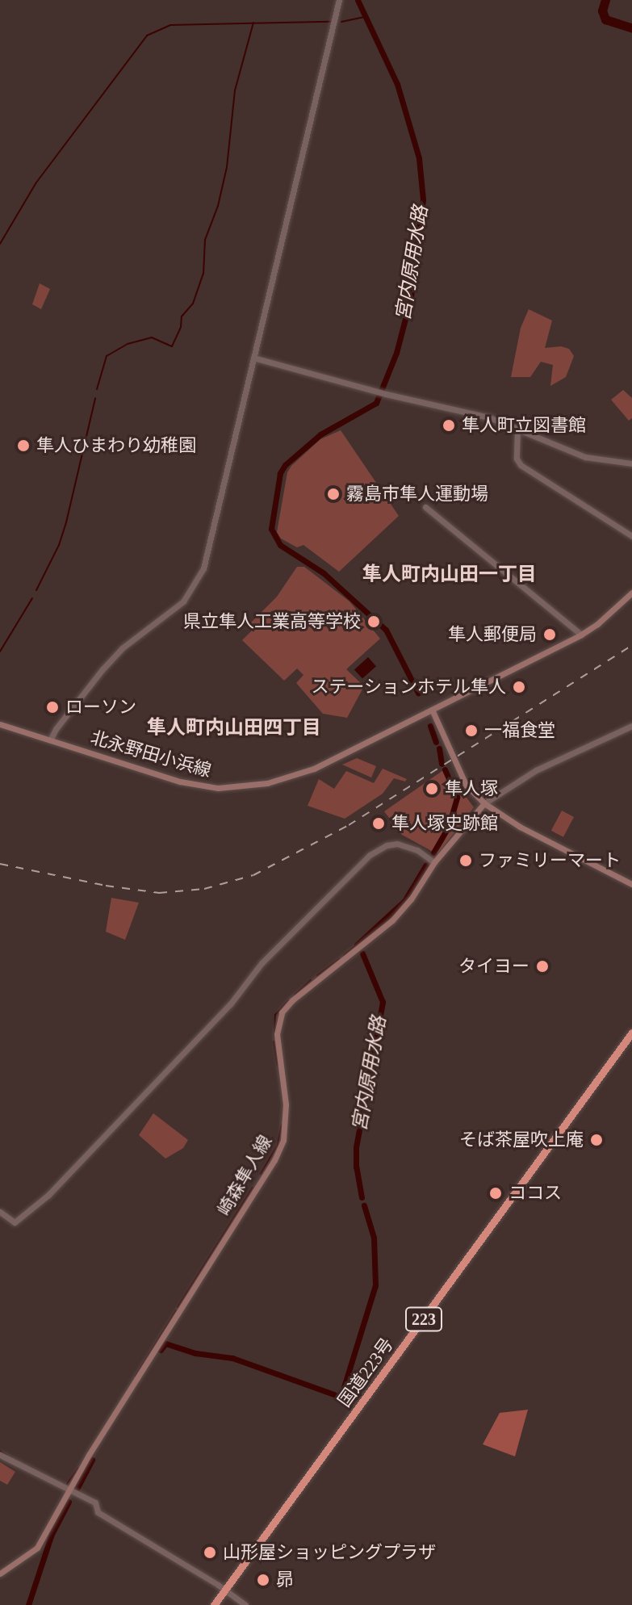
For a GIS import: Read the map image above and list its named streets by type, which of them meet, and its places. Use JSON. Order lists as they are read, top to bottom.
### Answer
{
  "streets": {
    "highway": ["223", "国道223号"],
    "main road": ["北永野田小浜線", "崎森隼人線"]
  },
  "districts": ["隼人町内山田一丁目", "隼人町内山田四丁目"],
  "water": ["宮内原用水路"],
  "places": [
    "隼人町立図書館",
    "隼人ひまわり幼稚園",
    "霧島市隼人運動場",
    "県立隼人工業高等学校",
    "隼人郵便局",
    "ステーションホテル隼人",
    "ローソン",
    "一福食堂",
    "隼人塚",
    "隼人塚史跡館",
    "ファミリーマート",
    "タイヨー",
    "そば茶屋吹上庵",
    "ココス",
    "山形屋ショッピングプラザ",
    "昴"
  ]
}
